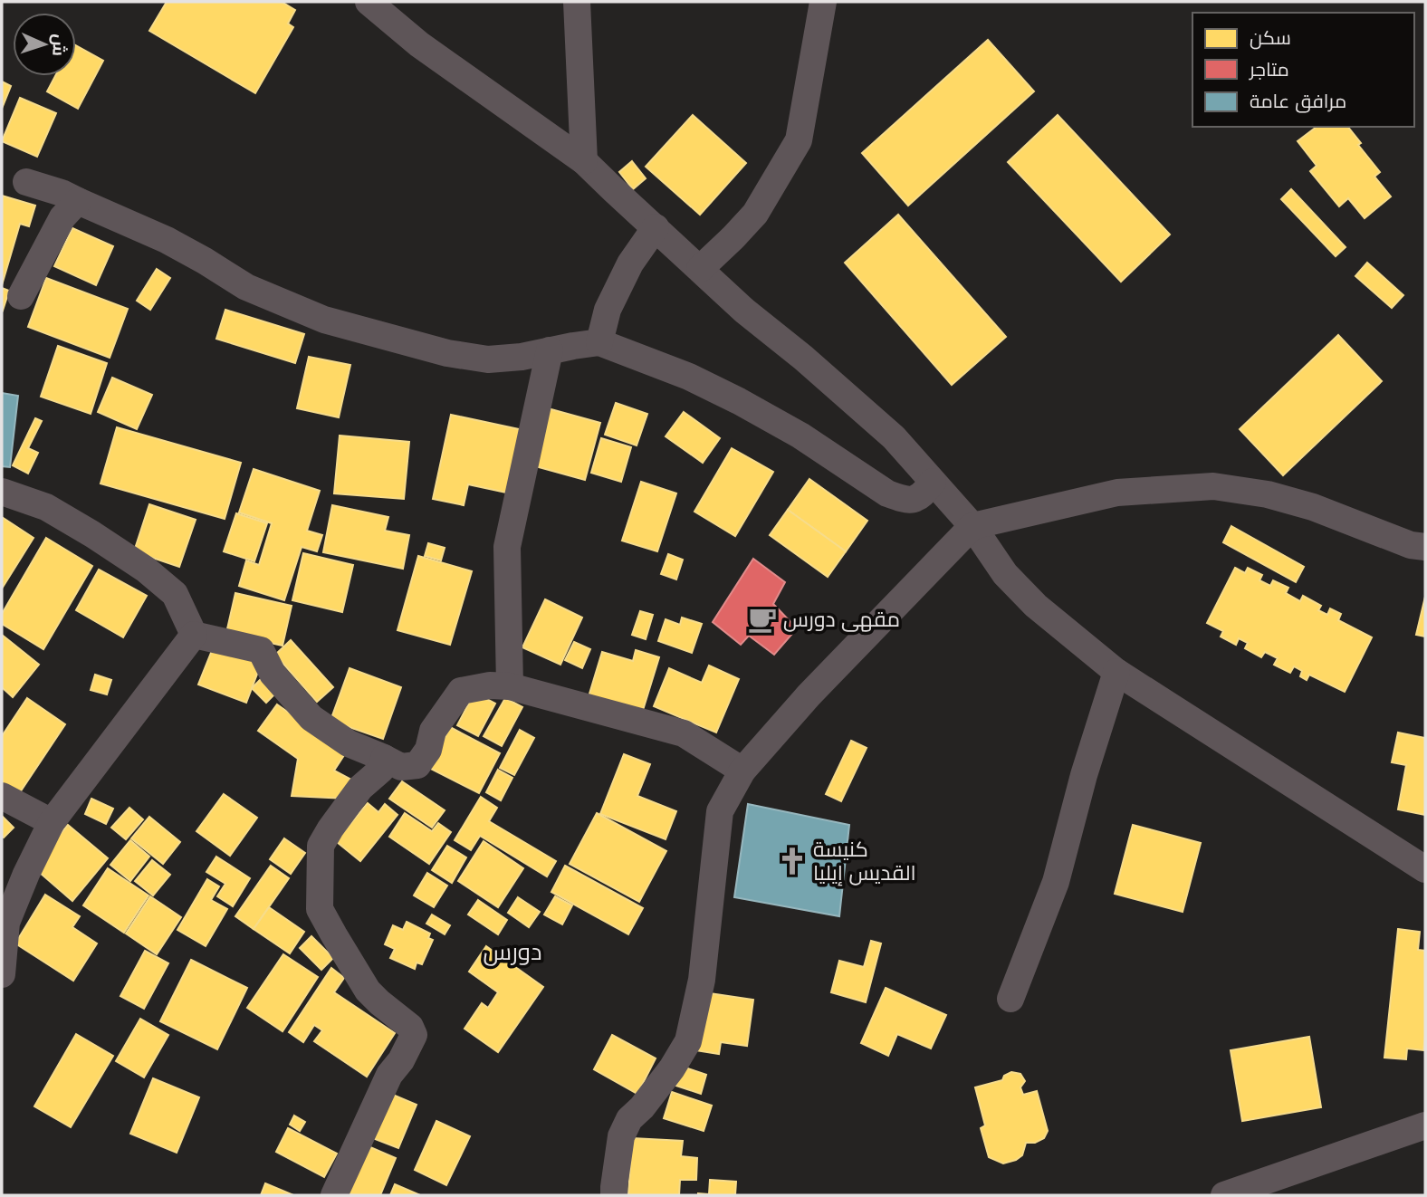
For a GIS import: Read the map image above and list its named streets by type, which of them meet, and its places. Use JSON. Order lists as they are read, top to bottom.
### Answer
{
  "districts": ["دورس"],
  "places": {
    "cafe": ["مقهى دورس"],
    "church": ["كنيسة القديس إيليا"]
  },
  "legend": ["سكن", "متاجر", "مرافق عامة"],
  "north": "right"
}
